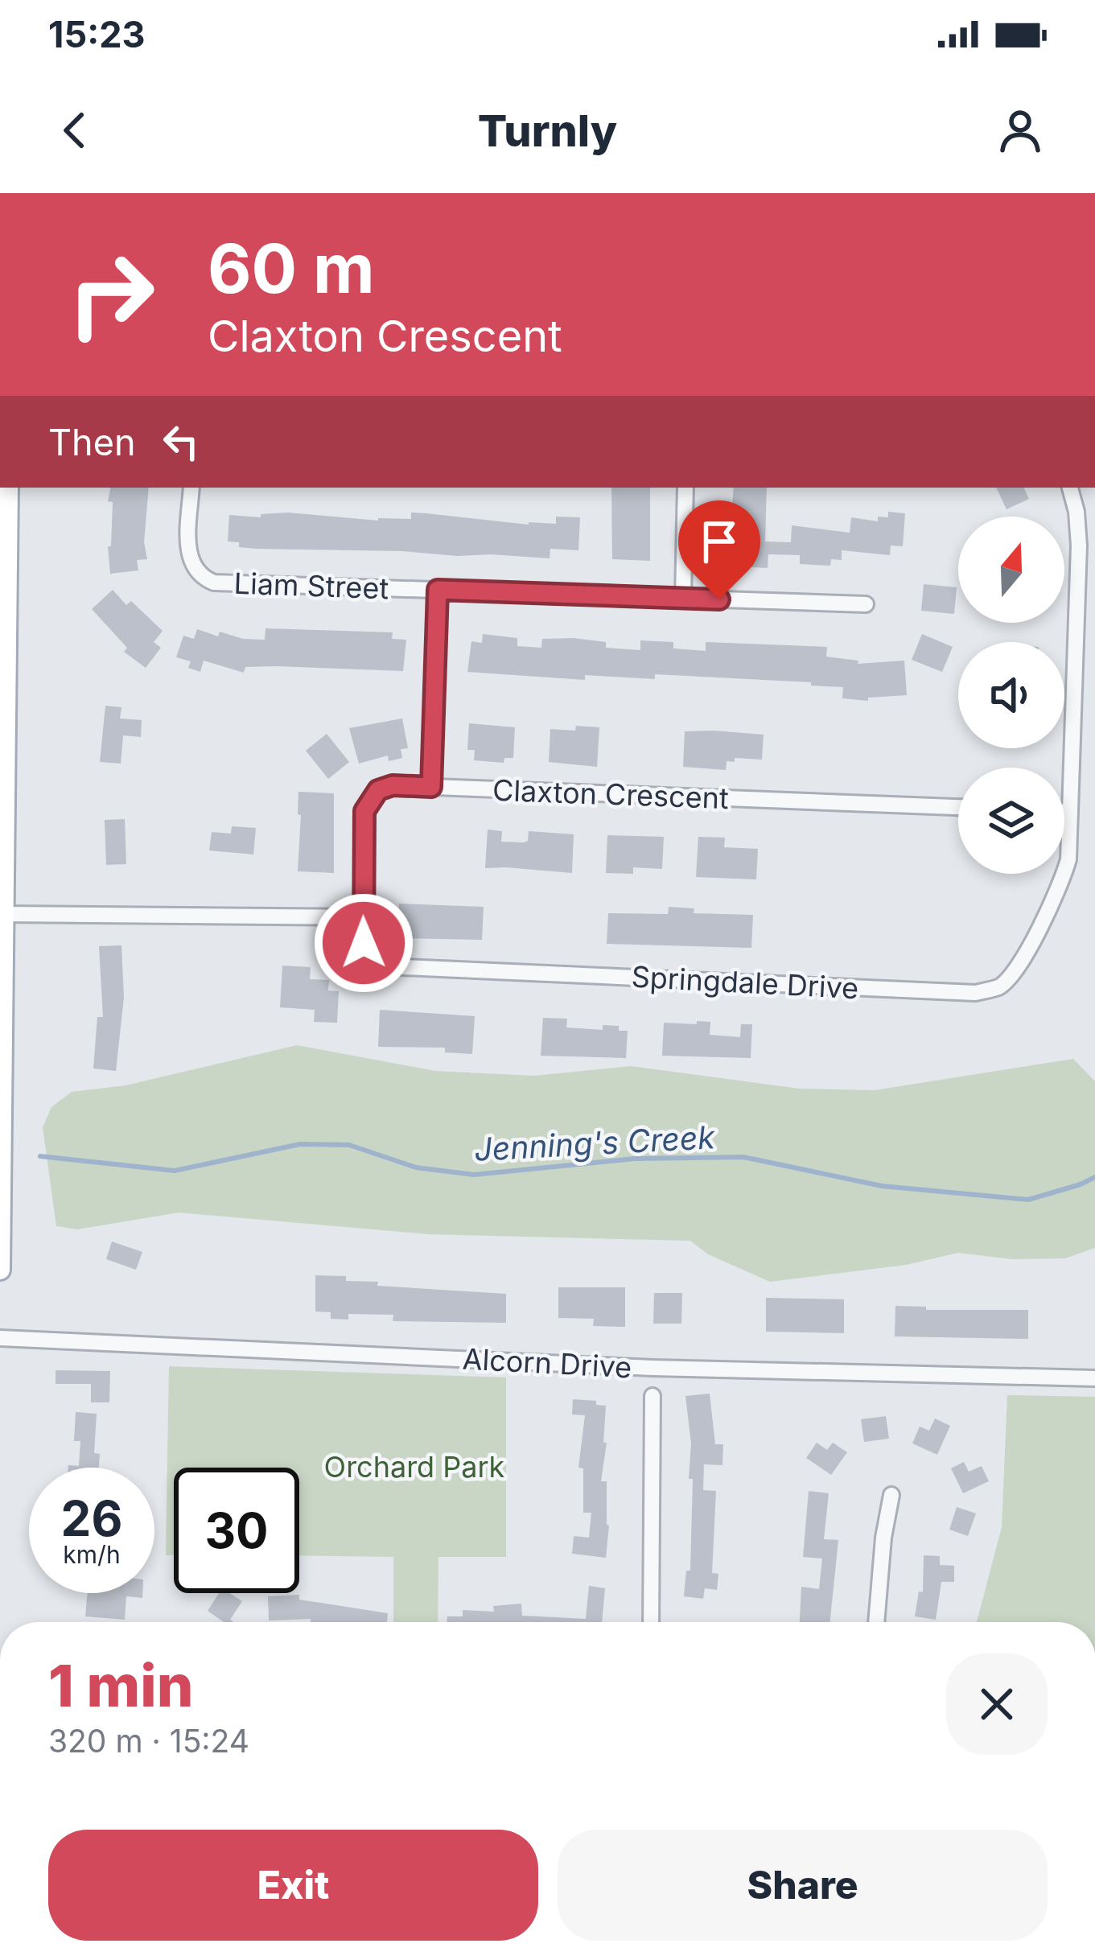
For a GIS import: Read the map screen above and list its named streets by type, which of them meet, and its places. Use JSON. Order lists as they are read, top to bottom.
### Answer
{
  "streets": {
    "street": [
      "Liam Street",
      "Claxton Crescent",
      "Springdale Drive",
      "Alcorn Drive"
    ]
  },
  "crossings": [
    ["Claxton Crescent", "Springdale Drive"]
  ],
  "water": ["Jenning's Creek"],
  "parks": ["Orchard Park"],
  "north": "top",
  "page": {
    "status": "15:23",
    "header": "Turnly",
    "turn": ["60 m", "Claxton Crescent"],
    "then": "Then",
    "speed": "26 km/h",
    "limit": "30",
    "heading": ["1 min", "320 m · 15:24"],
    "buttons": ["Exit", "Share"]
  }
}
